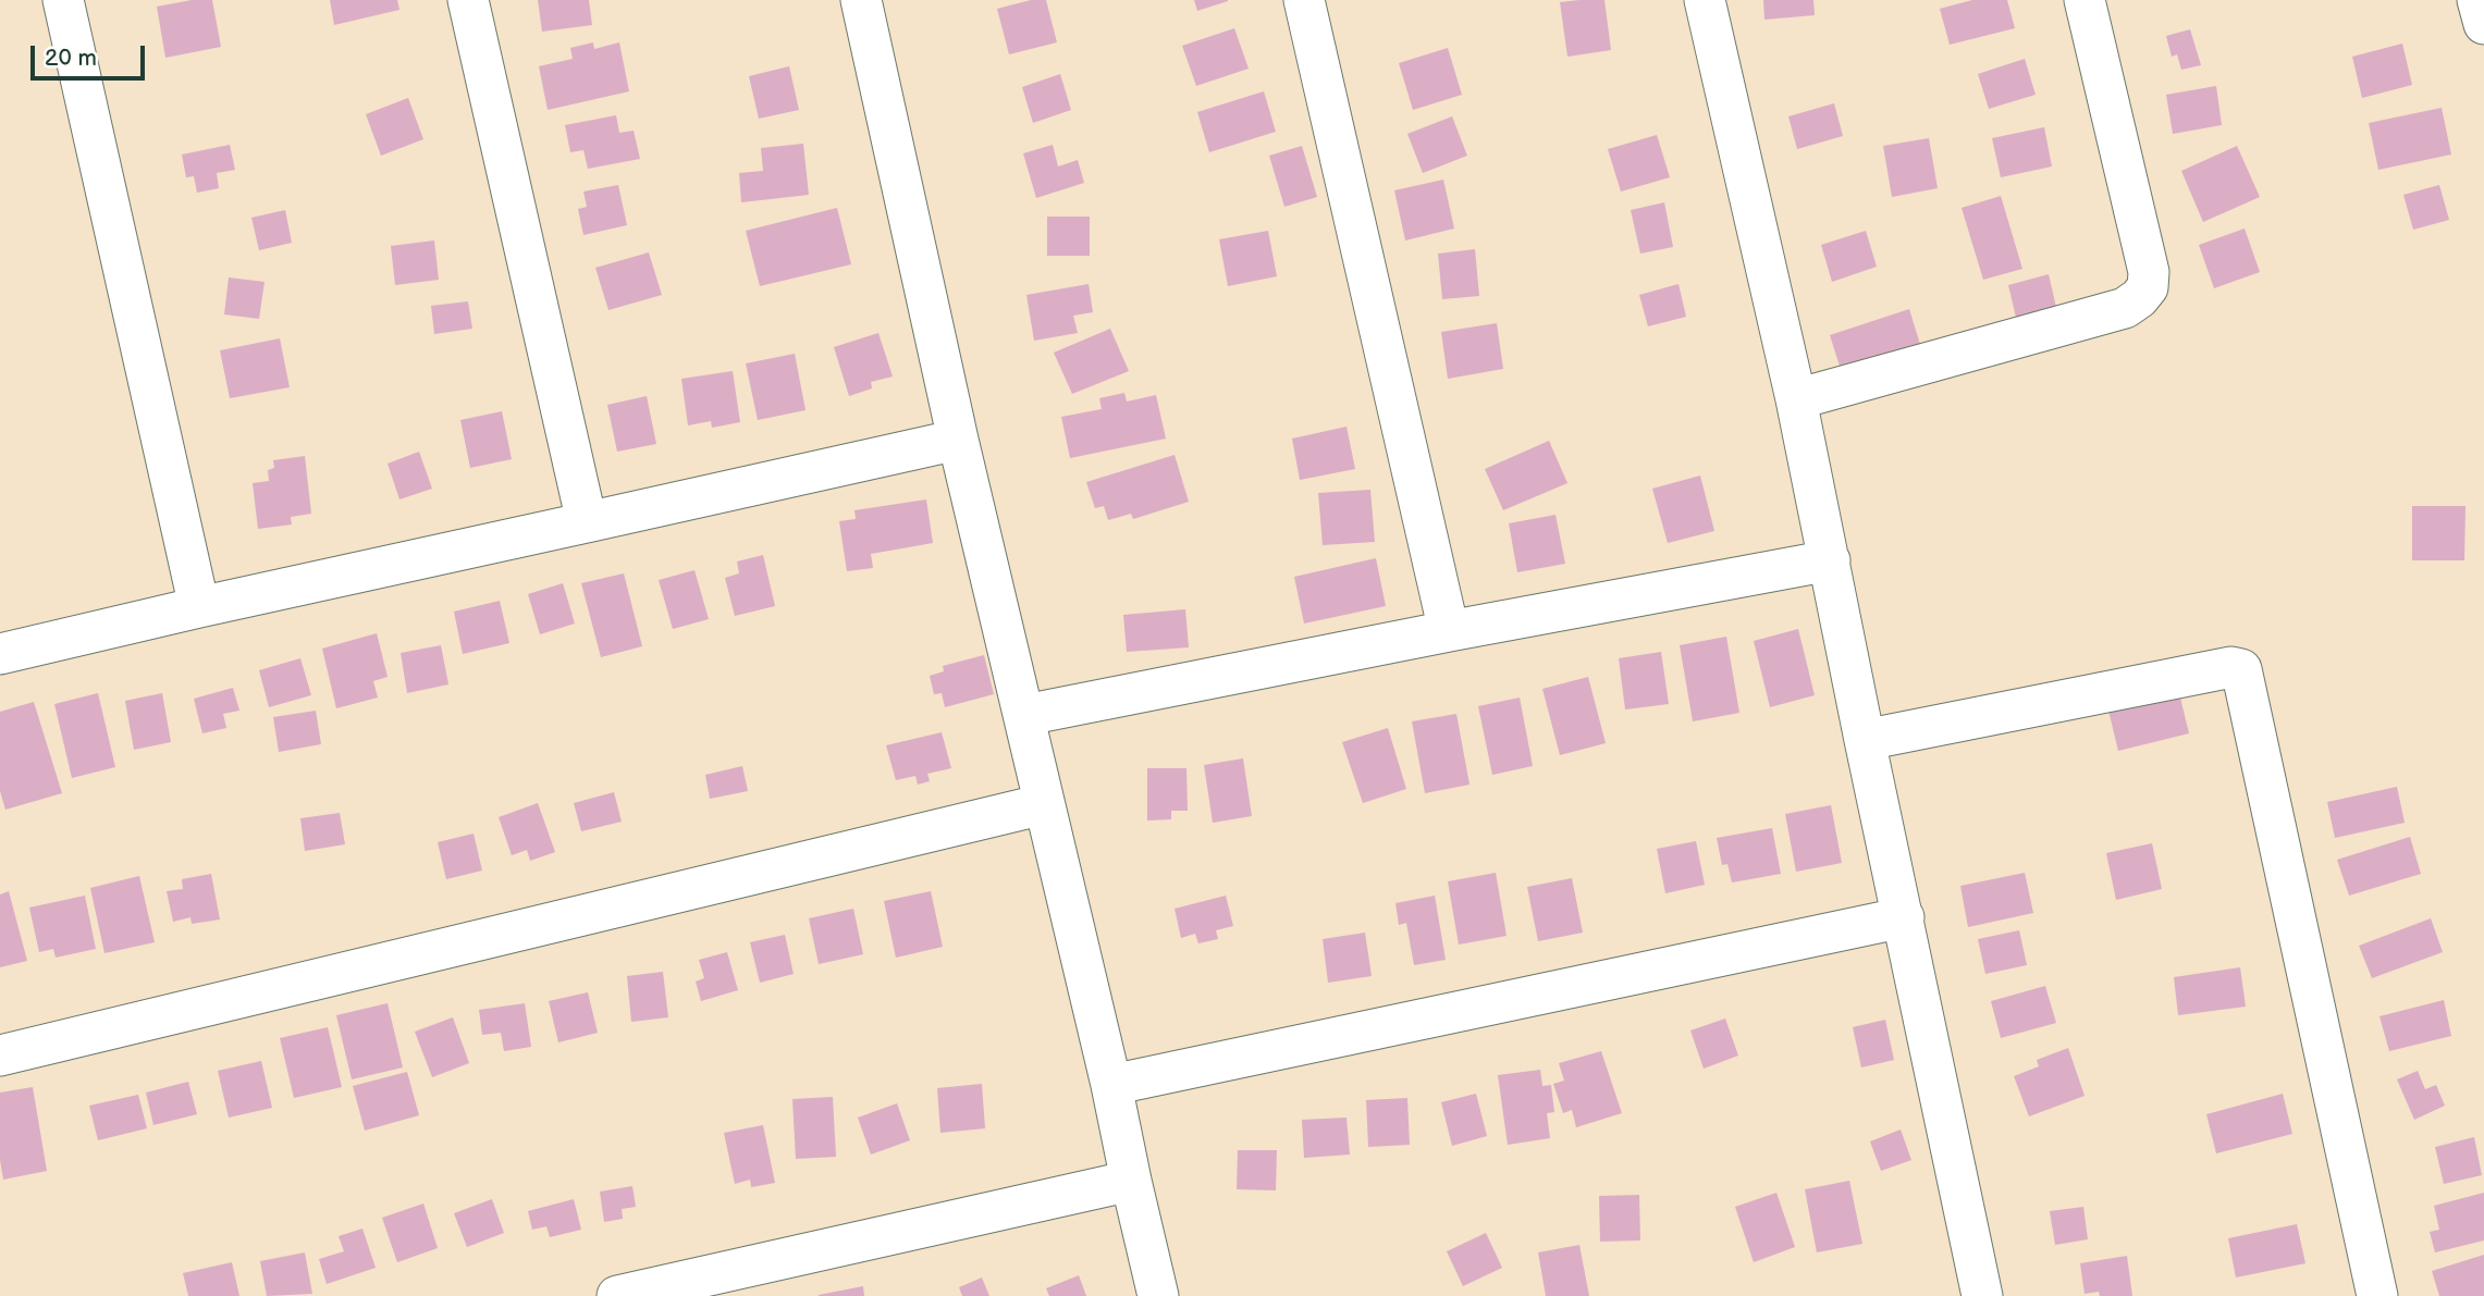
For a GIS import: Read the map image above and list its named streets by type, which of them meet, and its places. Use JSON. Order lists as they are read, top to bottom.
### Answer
{
  "scale_bar": "20 m"
}
